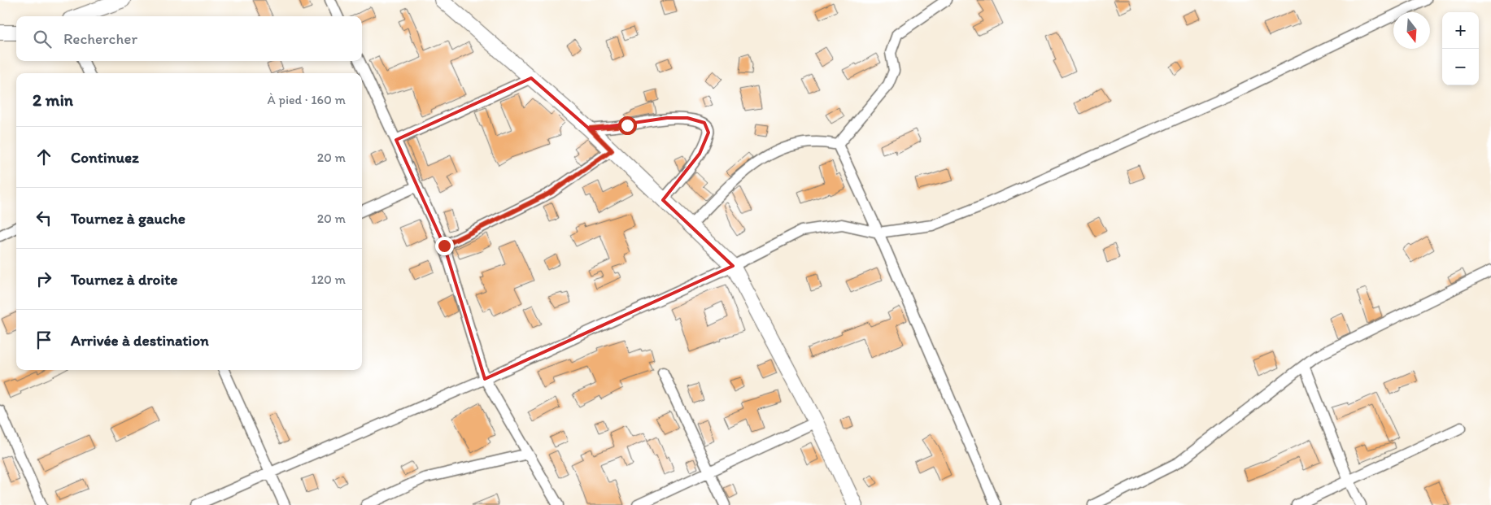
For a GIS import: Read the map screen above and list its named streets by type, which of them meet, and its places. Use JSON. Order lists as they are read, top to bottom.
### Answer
{
  "north": "bottom",
  "page": {
    "map_buttons": ["+", "−"],
    "search": "Rechercher",
    "heading": ["2 min", "À pied · 160 m"],
    "list": [
      ["Continuez", "20 m"],
      ["Tournez à gauche", "20 m"],
      ["Tournez à droite", "120 m"],
      "Arrivée à destination"
    ]
  }
}
